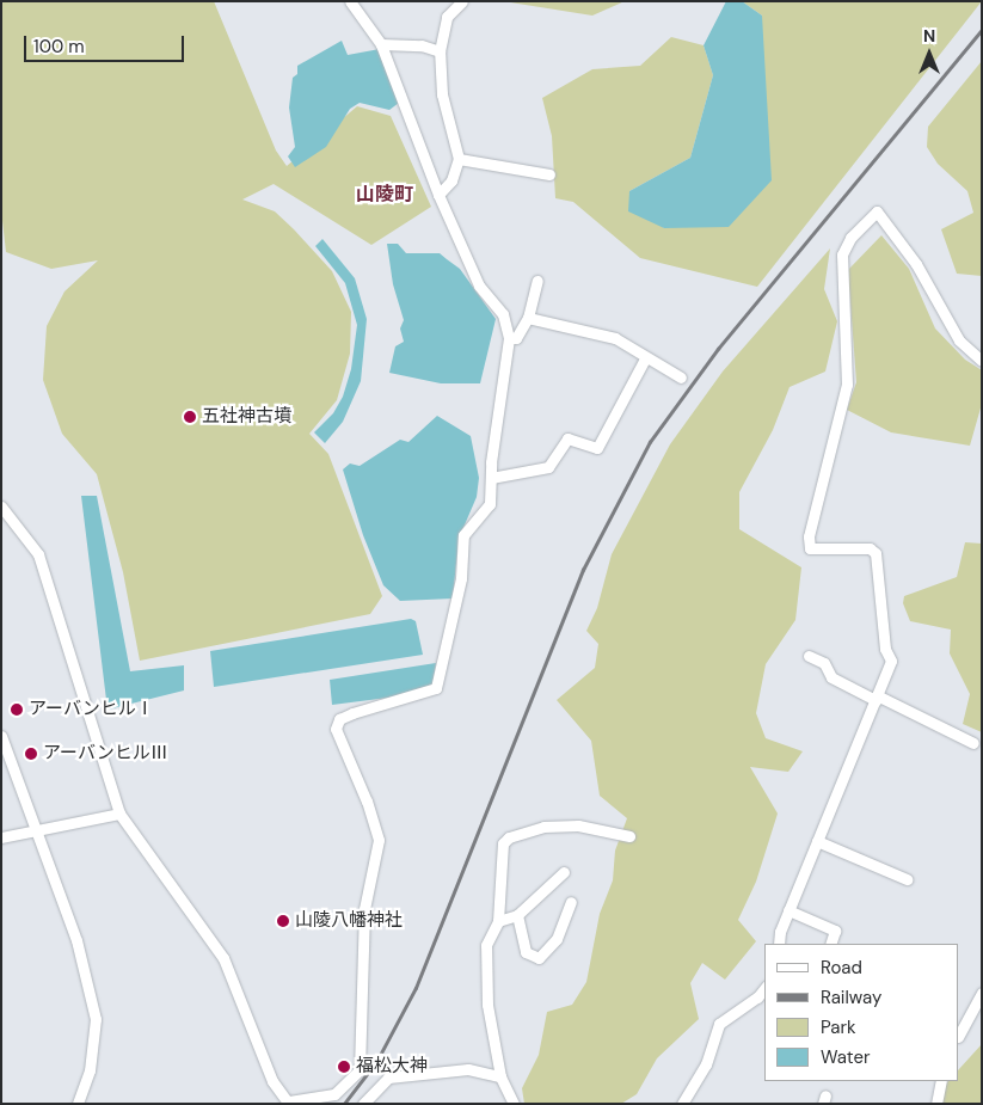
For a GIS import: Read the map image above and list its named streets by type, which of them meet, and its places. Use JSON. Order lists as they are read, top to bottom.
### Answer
{
  "districts": ["山陵町"],
  "places": [
    "五社神古墳",
    "アーバンヒルⅠ",
    "アーバンヒルⅢ",
    "山陵八幡神社",
    "福松大神"
  ],
  "legend": [
    "Road",
    "Railway",
    "Park",
    "Water"
  ],
  "scale_bar": "100 m",
  "north": "top"
}
